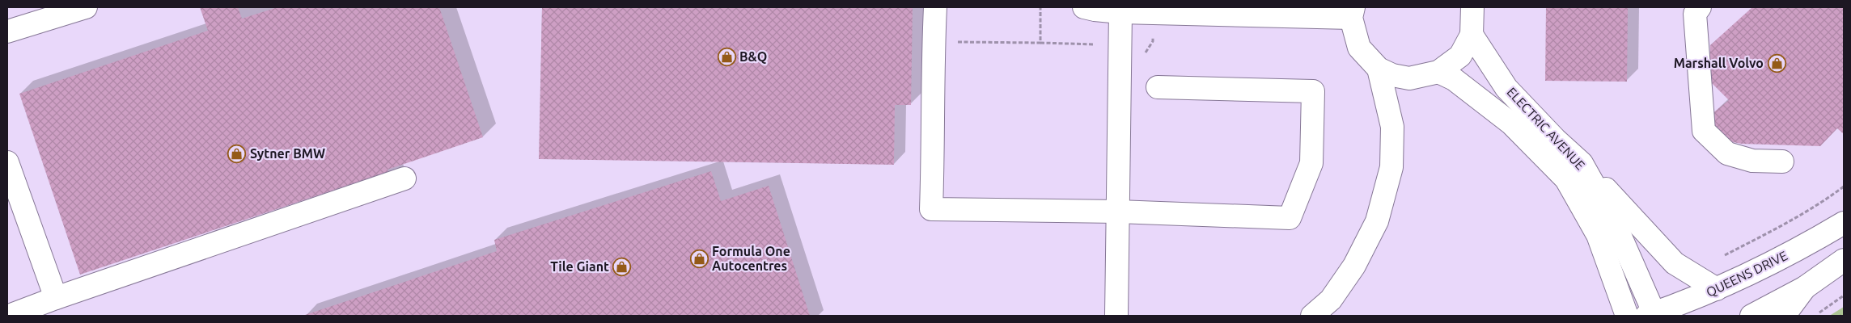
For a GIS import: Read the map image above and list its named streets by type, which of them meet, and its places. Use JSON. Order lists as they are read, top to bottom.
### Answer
{
  "streets": {
    "street": ["ELECTRIC AVENUE", "QUEENS DRIVE"]
  },
  "crossings": [
    ["ELECTRIC AVENUE", "QUEENS DRIVE"]
  ],
  "places": {
    "shop": [
      "B&Q",
      "Marshall Volvo",
      "Sytner BMW",
      "Formula One Autocentres",
      "Tile Giant"
    ]
  }
}
